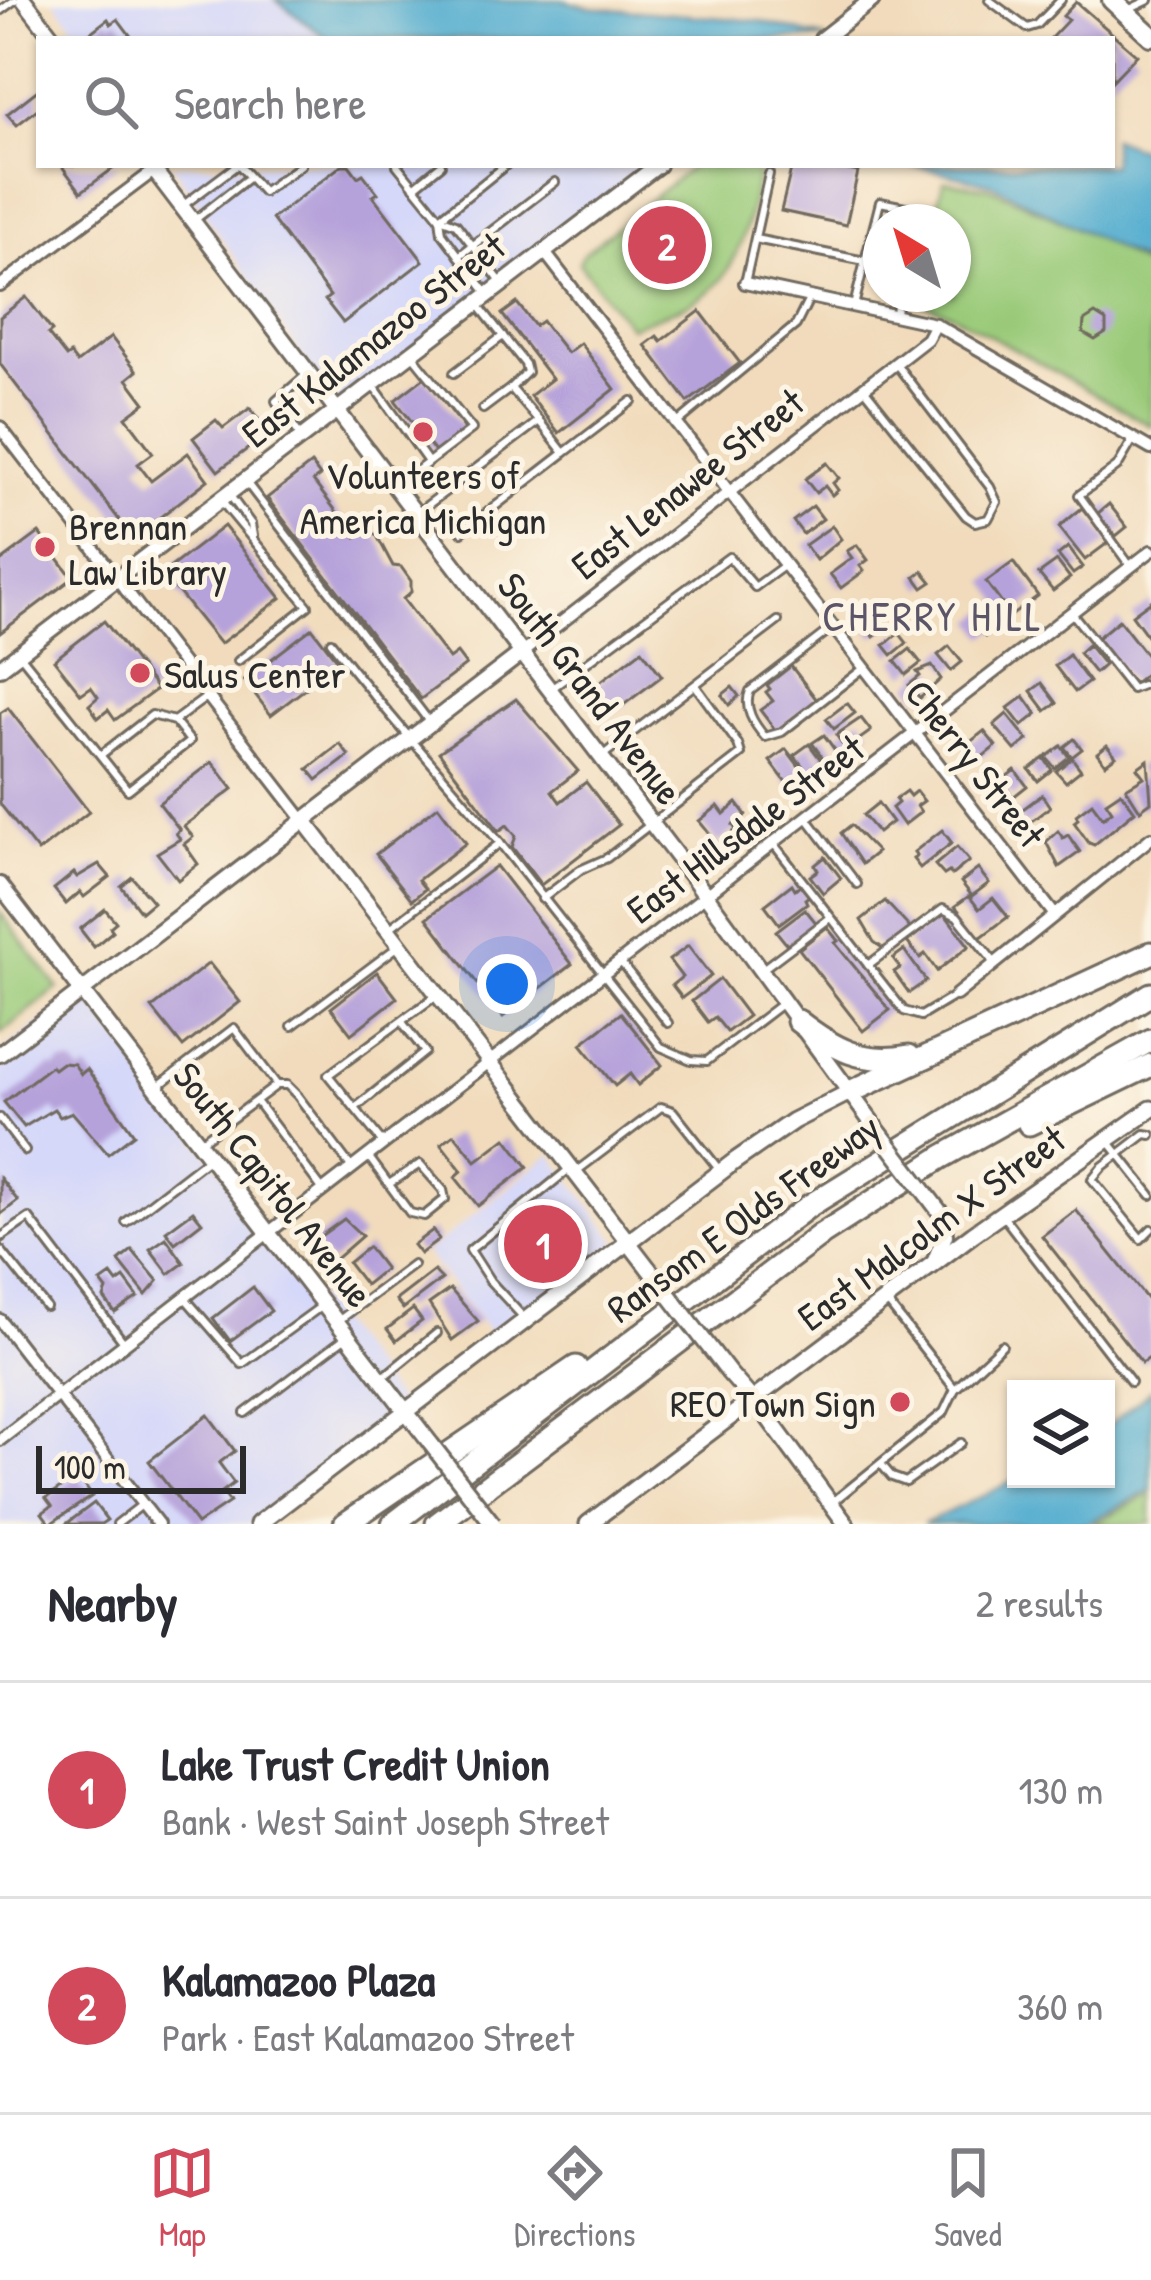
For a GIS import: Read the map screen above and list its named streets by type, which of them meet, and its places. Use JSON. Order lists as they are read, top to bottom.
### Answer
{
  "streets": {
    "highway": ["Ransom E Olds Freeway"],
    "main road": ["East Malcolm X Street"],
    "street": [
      "East Kalamazoo Street",
      "East Lenawee Street",
      "South Grand Avenue",
      "Cherry Street",
      "East Hillsdale Street",
      "South Capitol Avenue"
    ]
  },
  "crossings": [
    ["East Kalamazoo Street", "South Grand Avenue"],
    ["East Kalamazoo Street", "Cherry Street"],
    ["East Lenawee Street", "South Grand Avenue"],
    ["East Lenawee Street", "Cherry Street"],
    ["East Lenawee Street", "South Capitol Avenue"],
    ["South Grand Avenue", "East Hillsdale Street"],
    ["South Grand Avenue", "East Malcolm X Street"],
    ["Cherry Street", "East Hillsdale Street"],
    ["East Hillsdale Street", "South Capitol Avenue"]
  ],
  "districts": ["CHERRY HILL"],
  "places": [
    "Volunteers of America Michigan",
    "Brennan Law Library",
    "Salus Center",
    "REO Town Sign"
  ],
  "scale_bar": "100 m",
  "north": "top left",
  "page": {
    "search": "Search here",
    "pins": ["2", "1"],
    "scale": "100 m",
    "heading": ["Nearby", "2 results"],
    "list": [
      {
        "mark": "1",
        "name": "Lake Trust Credit Union",
        "note": "Bank · West Saint Joseph Street",
        "value": "130 m"
      },
      {
        "mark": "2",
        "name": "Kalamazoo Plaza",
        "note": "Park · East Kalamazoo Street",
        "value": "360 m"
      }
    ],
    "nav": ["Map", "Directions", "Saved"]
  }
}
